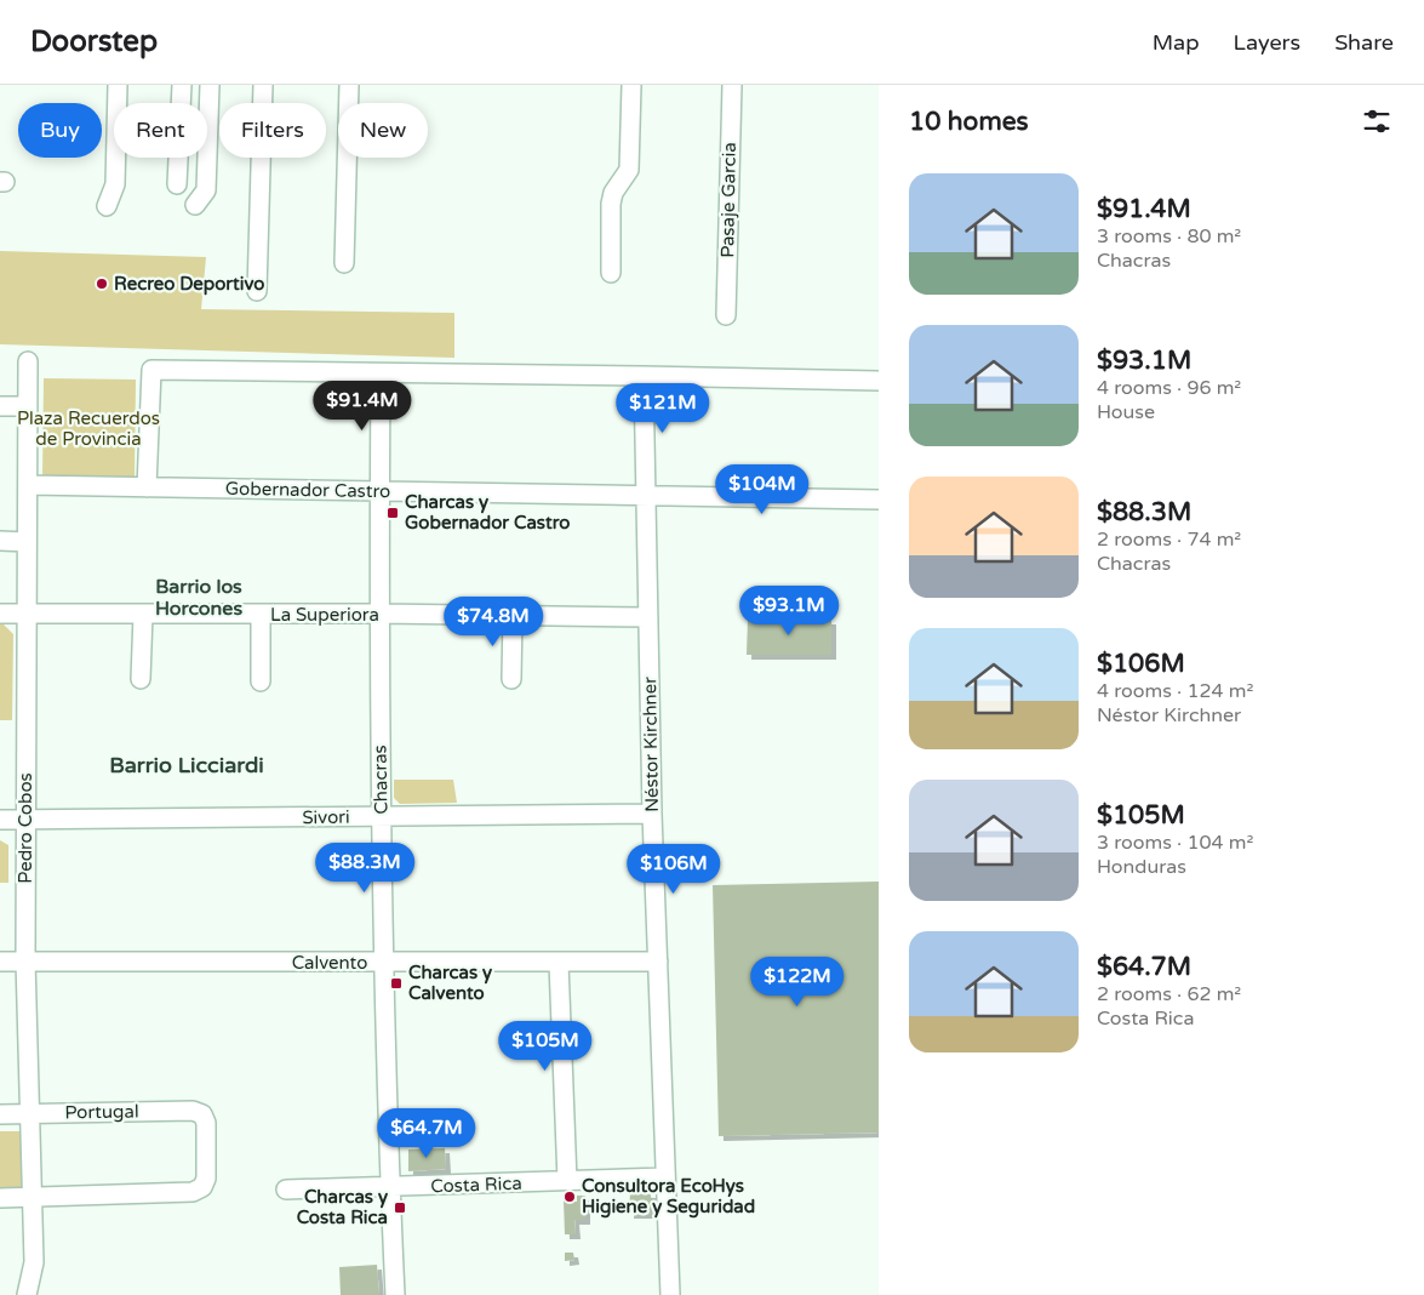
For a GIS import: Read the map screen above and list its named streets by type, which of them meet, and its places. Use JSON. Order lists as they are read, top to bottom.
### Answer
{
  "streets": {
    "street": [
      "Pasaje Garcia",
      "Gobernador Castro",
      "La Superiora",
      "Néstor Kirchner",
      "Chacras",
      "Sivori",
      "Pedro Cobos",
      "Calvento",
      "Portugal",
      "Costa Rica"
    ]
  },
  "crossings": [
    ["Gobernador Castro", "Néstor Kirchner"],
    ["Gobernador Castro", "Chacras"],
    ["Gobernador Castro", "Pedro Cobos"],
    ["La Superiora", "Néstor Kirchner"],
    ["La Superiora", "Chacras"],
    ["La Superiora", "Pedro Cobos"],
    ["Néstor Kirchner", "Sivori"],
    ["Néstor Kirchner", "Calvento"],
    ["Néstor Kirchner", "Costa Rica"],
    ["Chacras", "Sivori"],
    ["Chacras", "Calvento"],
    ["Chacras", "Costa Rica"],
    ["Sivori", "Pedro Cobos"],
    ["Pedro Cobos", "Calvento"],
    ["Pedro Cobos", "Portugal"]
  ],
  "districts": ["Barrio los Horcones", "Barrio Licciardi"],
  "parks": ["Plaza Recuerdos de Provincia"],
  "places": {
    "other": ["Recreo Deportivo", "Consultora EcoHys Higiene y Seguridad"],
    "transit": ["Charcas y Gobernador Castro", "Charcas y Calvento", "Charcas y Costa Rica"]
  },
  "page": {
    "header": "Doorstep",
    "nav": ["Map", "Layers", "Share"],
    "heading": "10 homes",
    "chip": [
      "Buy",
      "Rent",
      "Filters",
      "New"
    ],
    "list": [
      {
        "name": "$91.4M",
        "note": "3 rooms · 80 m² · Chacras"
      },
      {
        "name": "$93.1M",
        "note": "4 rooms · 96 m² · House"
      },
      {
        "name": "$88.3M",
        "note": "2 rooms · 74 m² · Chacras"
      },
      {
        "name": "$106M",
        "note": "4 rooms · 124 m² · Néstor Kirchner"
      },
      {
        "name": "$105M",
        "note": "3 rooms · 104 m² · Honduras"
      },
      {
        "name": "$64.7M",
        "note": "2 rooms · 62 m² · Costa Rica"
      }
    ],
    "price": [
      "$91.4M",
      "$121M",
      "$104M",
      "$93.1M",
      "$74.8M",
      "$88.3M",
      "$106M",
      "$122M",
      "$105M",
      "$64.7M"
    ]
  }
}
